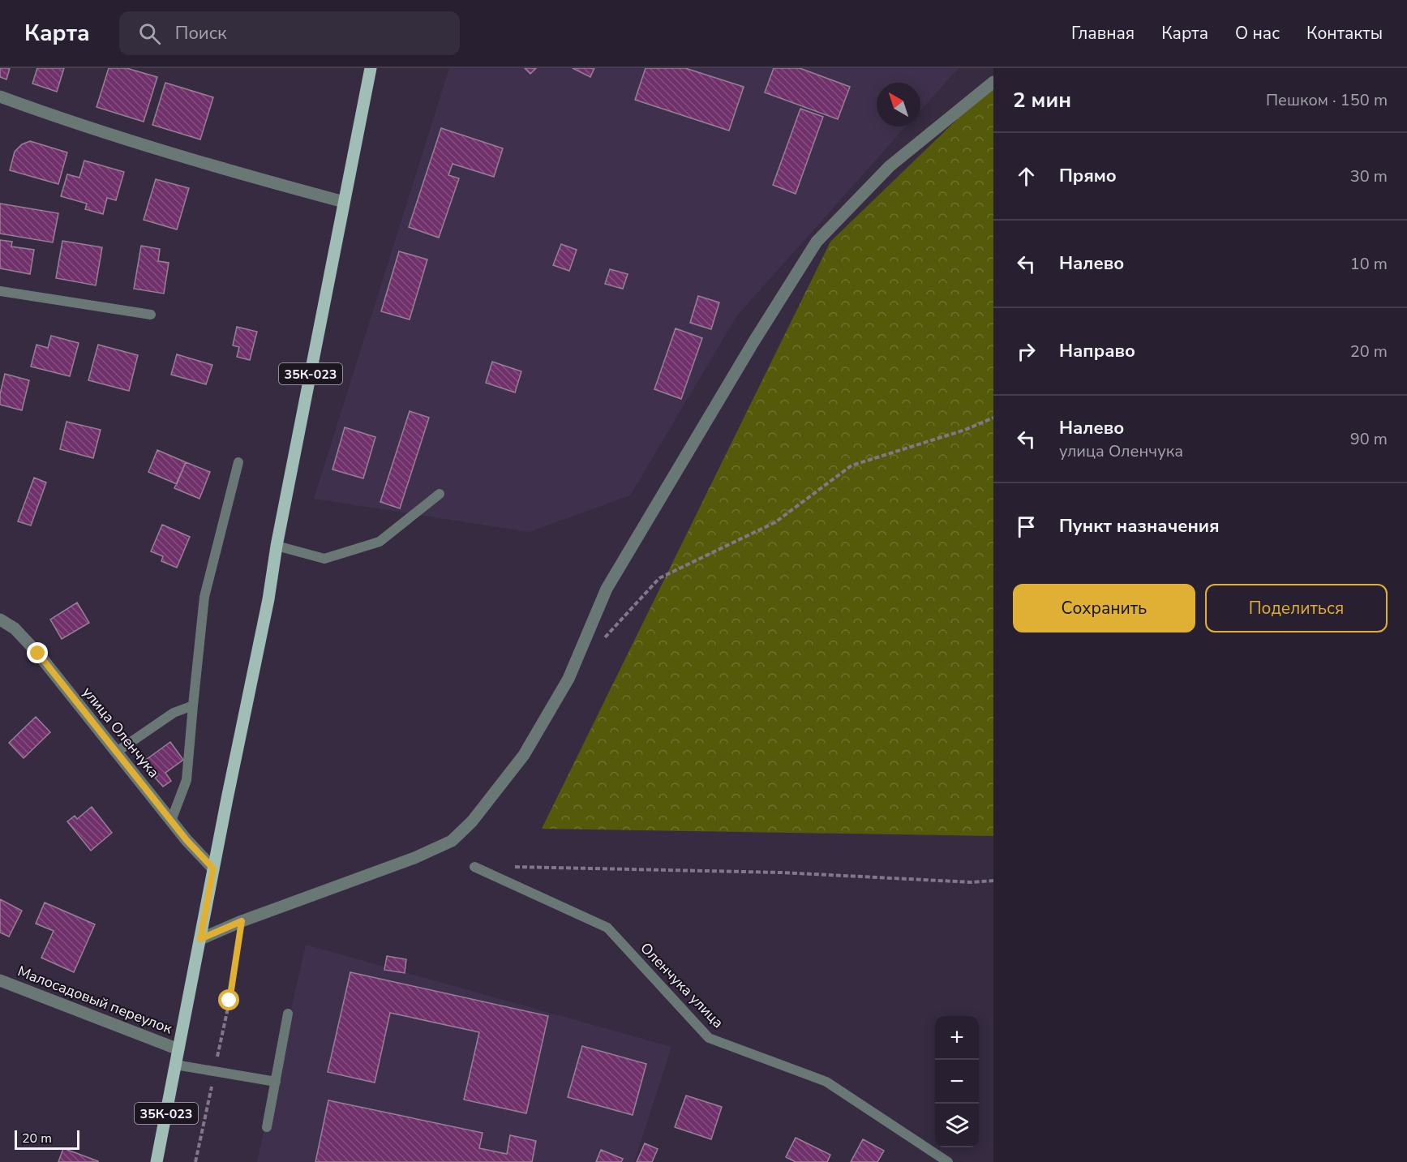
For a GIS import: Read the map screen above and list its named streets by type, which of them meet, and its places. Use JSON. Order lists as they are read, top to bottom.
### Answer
{
  "streets": {
    "main road": ["35К-023"],
    "street": ["улица Оленчука", "Малосадовый переулок"],
    "lane": ["Оленчука улица"]
  },
  "crossings": [
    ["35К-023", "улица Оленчука"],
    ["35К-023", "Малосадовый переулок"]
  ],
  "scale_bar": "20 m",
  "north": "top left",
  "page": {
    "header": "Карта",
    "search": "Поиск",
    "nav": [
      "Главная",
      "Карта",
      "О нас",
      "Контакты"
    ],
    "heading": ["2 мин", "Пешком · 150 m"],
    "list": [
      ["Прямо", "30 m"],
      ["Налево", "10 m"],
      ["Направо", "20 m"],
      ["Налево", "улица Оленчука", "90 m"],
      "Пункт назначения"
    ],
    "buttons": ["Сохранить", "Поделиться"],
    "map_buttons": ["+", "−"],
    "scale": "20 m"
  }
}
